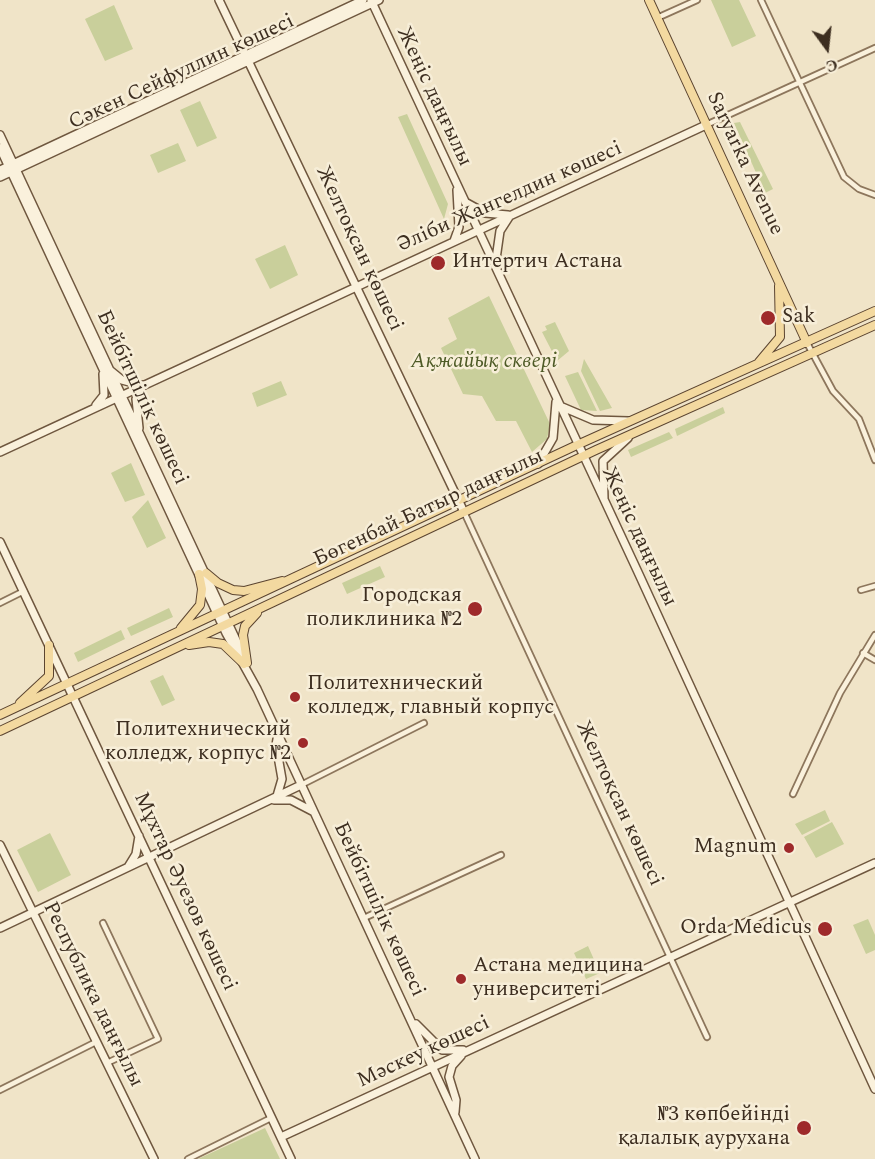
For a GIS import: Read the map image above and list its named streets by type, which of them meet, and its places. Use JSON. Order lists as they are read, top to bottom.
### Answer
{
  "streets": {
    "main road": [
      "Сәкен Сейфуллин көшесі",
      "Жеңіс даңғылы",
      "Saryarka Avenue",
      "Әліби Жангелдин көшесі",
      "Желтоқсан көшесі",
      "Бейбітшілік көшесі",
      "Бөгенбай Батыр даңғылы",
      "Мұхтар Әуезов көшесі",
      "Республика даңғылы",
      "Мәскеу көшесі"
    ]
  },
  "crossings": [
    ["Сәкен Сейфуллин көшесі", "Жеңіс даңғылы"],
    ["Сәкен Сейфуллин көшесі", "Желтоқсан көшесі"],
    ["Сәкен Сейфуллин көшесі", "Бейбітшілік көшесі"],
    ["Жеңіс даңғылы", "Әліби Жангелдин көшесі"],
    ["Жеңіс даңғылы", "Бөгенбай Батыр даңғылы"],
    ["Жеңіс даңғылы", "Мәскеу көшесі"],
    ["Saryarka Avenue", "Әліби Жангелдин көшесі"],
    ["Saryarka Avenue", "Бөгенбай Батыр даңғылы"],
    ["Әліби Жангелдин көшесі", "Желтоқсан көшесі"],
    ["Әліби Жангелдин көшесі", "Бейбітшілік көшесі"],
    ["Желтоқсан көшесі", "Бөгенбай Батыр даңғылы"],
    ["Желтоқсан көшесі", "Мәскеу көшесі"],
    ["Бейбітшілік көшесі", "Бөгенбай Батыр даңғылы"],
    ["Бейбітшілік көшесі", "Мәскеу көшесі"],
    ["Бөгенбай Батыр даңғылы", "Мұхтар Әуезов көшесі"],
    ["Мұхтар Әуезов көшесі", "Мәскеу көшесі"]
  ],
  "parks": ["Ақжайық сквері"],
  "places": [
    "Интертич Астана",
    "Sak",
    "Городская поликлиника №2",
    "Политехнический колледж, главный корпус",
    "Политехнический колледж, корпус №2",
    "Magnum",
    "Orda Medicus",
    "Астана медицина университеті",
    "№3 көпбейінді қалалық аурухана"
  ],
  "north": "bottom"
}
